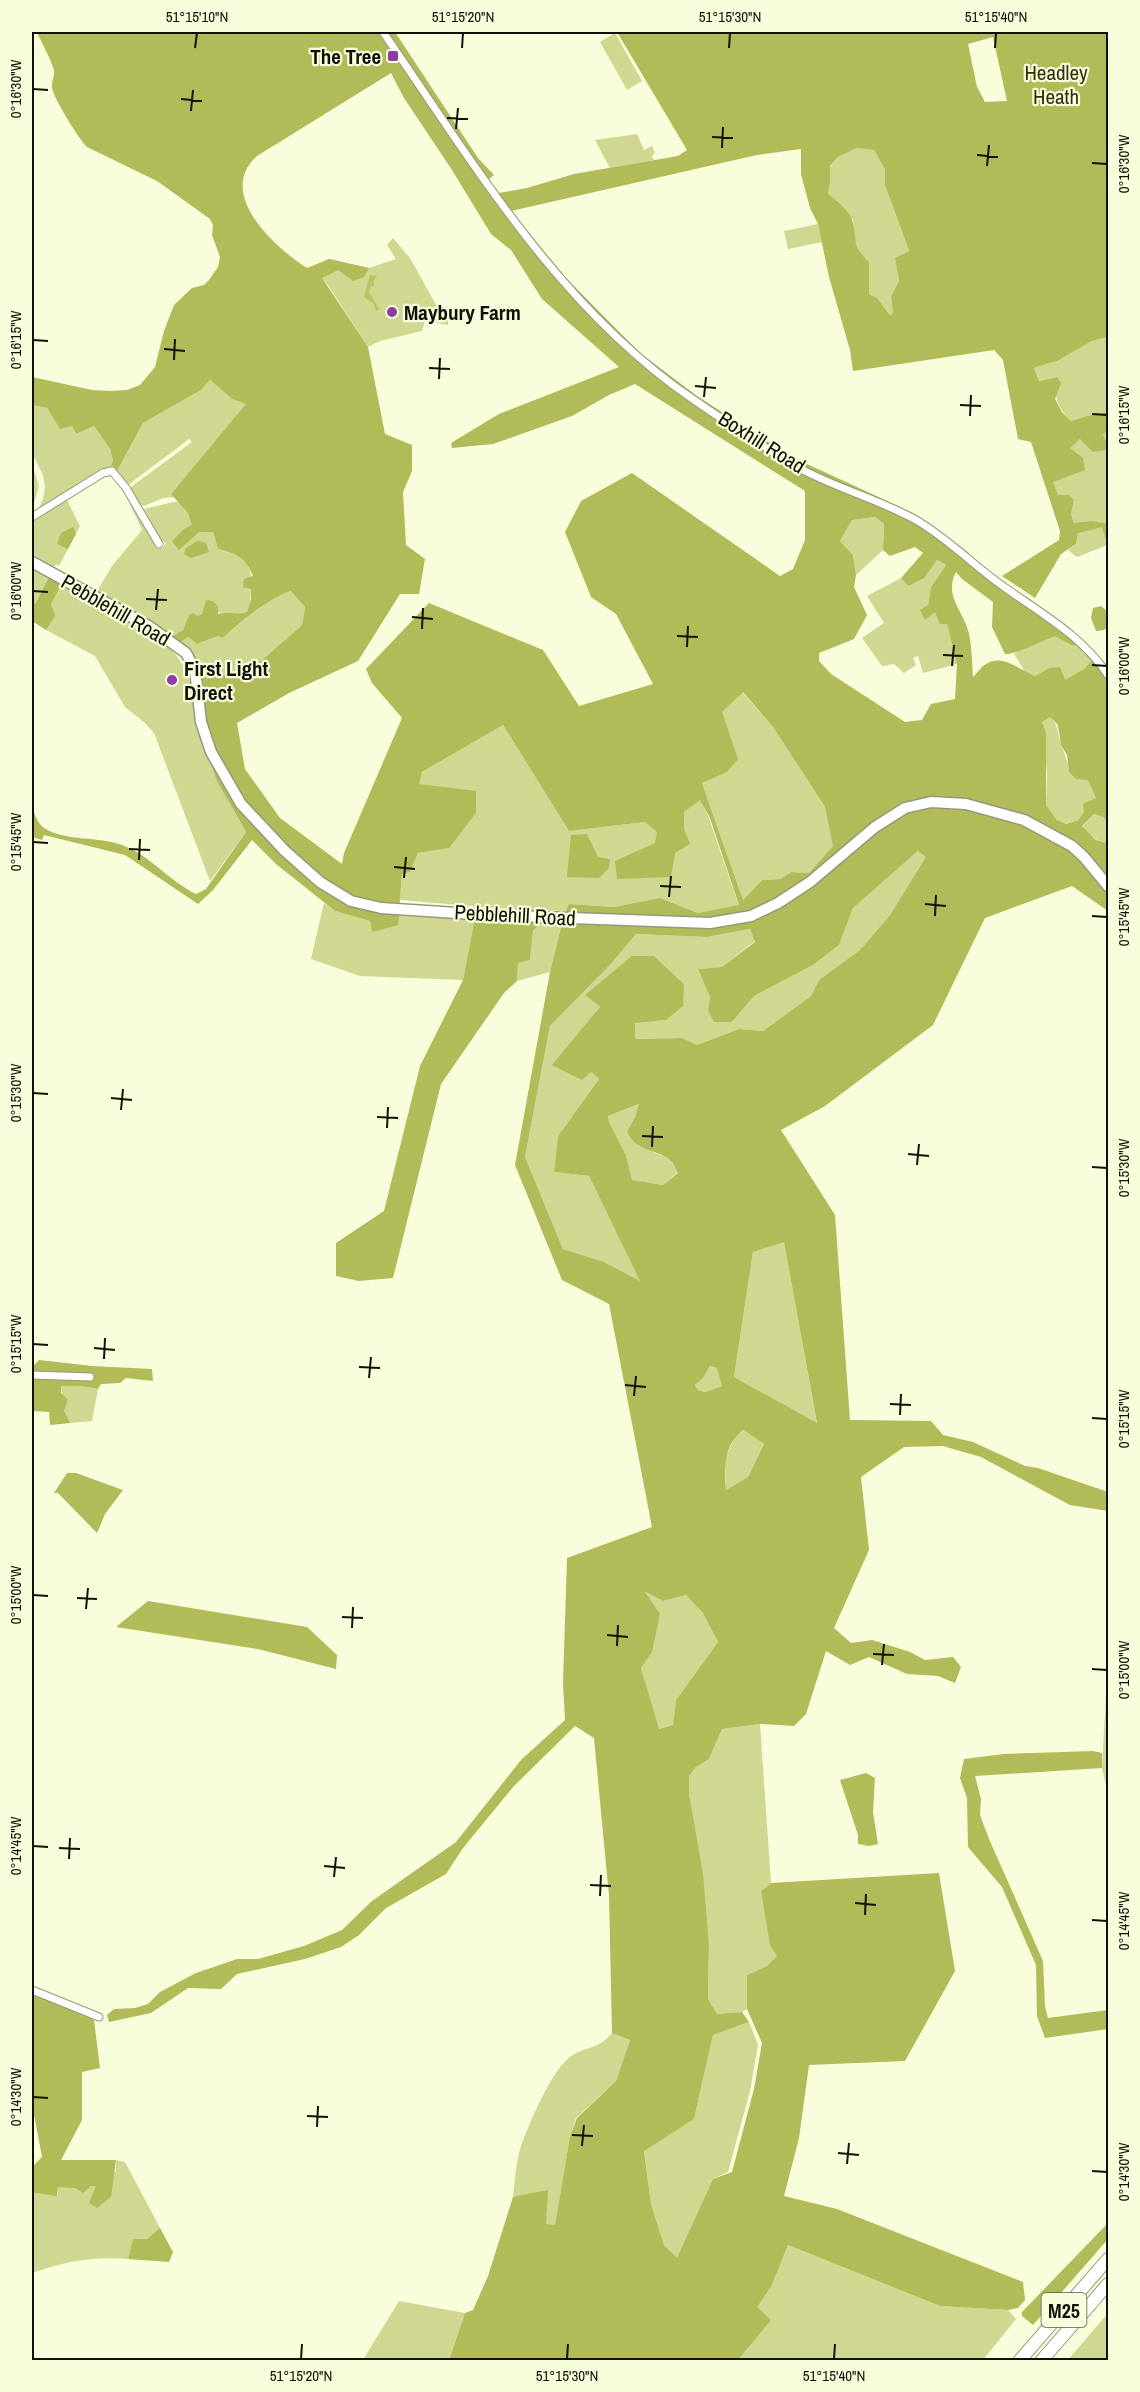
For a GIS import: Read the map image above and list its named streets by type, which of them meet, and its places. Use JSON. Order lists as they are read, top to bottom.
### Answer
{
  "streets": {
    "highway": ["M25"],
    "main road": ["Pebblehill Road"],
    "street": ["Boxhill Road"]
  },
  "parks": ["Headley Heath"],
  "places": {
    "transit": ["The Tree"],
    "other": ["Maybury Farm", "First Light Direct"]
  },
  "coordinates": [
    "51°15'10\"N",
    "51°15'20\"N",
    "51°15'30\"N",
    "51°15'40\"N",
    "0°16'30\"W",
    "0°16'15\"W",
    "0°16'00\"W",
    "0°15'45\"W",
    "0°15'30\"W",
    "0°15'15\"W",
    "0°15'00\"W",
    "0°14'45\"W",
    "0°14'30\"W"
  ]
}
